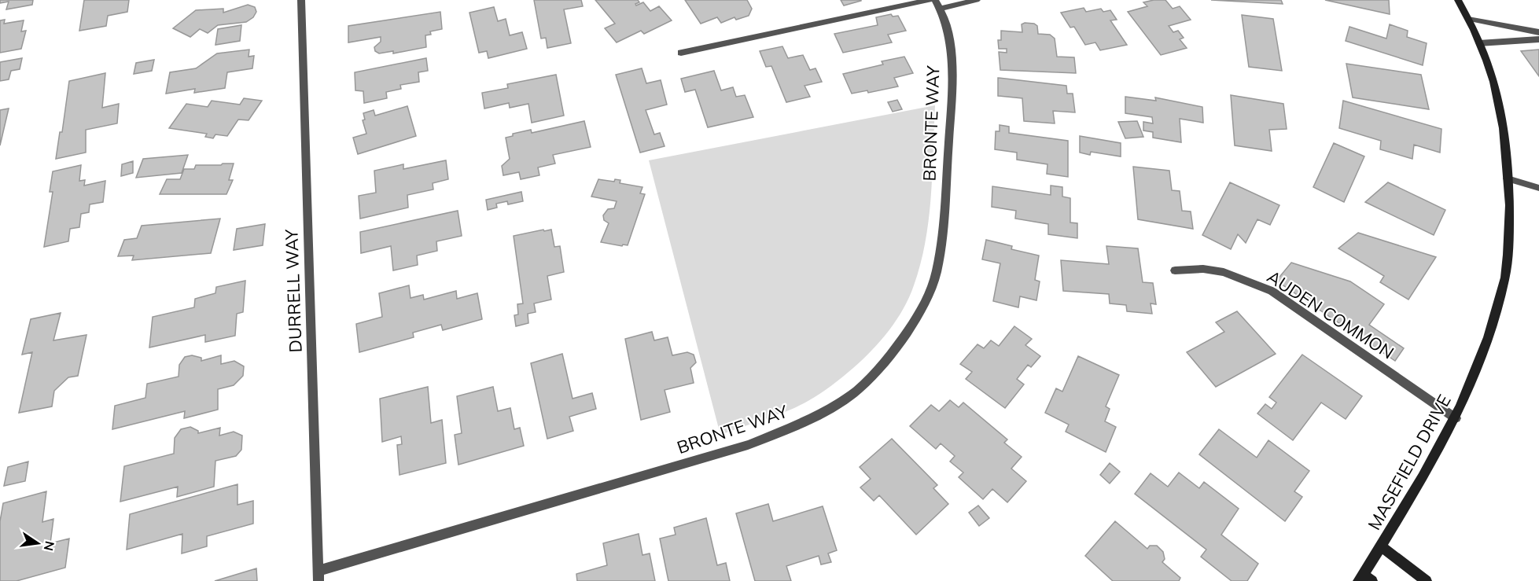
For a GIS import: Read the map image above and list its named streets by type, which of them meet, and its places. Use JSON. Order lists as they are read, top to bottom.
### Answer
{
  "streets": {
    "main road": ["MASEFIELD DRIVE"],
    "street": ["BRONTE WAY", "DURRELL WAY", "AUDEN COMMON"]
  },
  "crossings": [
    ["BRONTE WAY", "DURRELL WAY"],
    ["AUDEN COMMON", "MASEFIELD DRIVE"]
  ],
  "north": "right"
}
